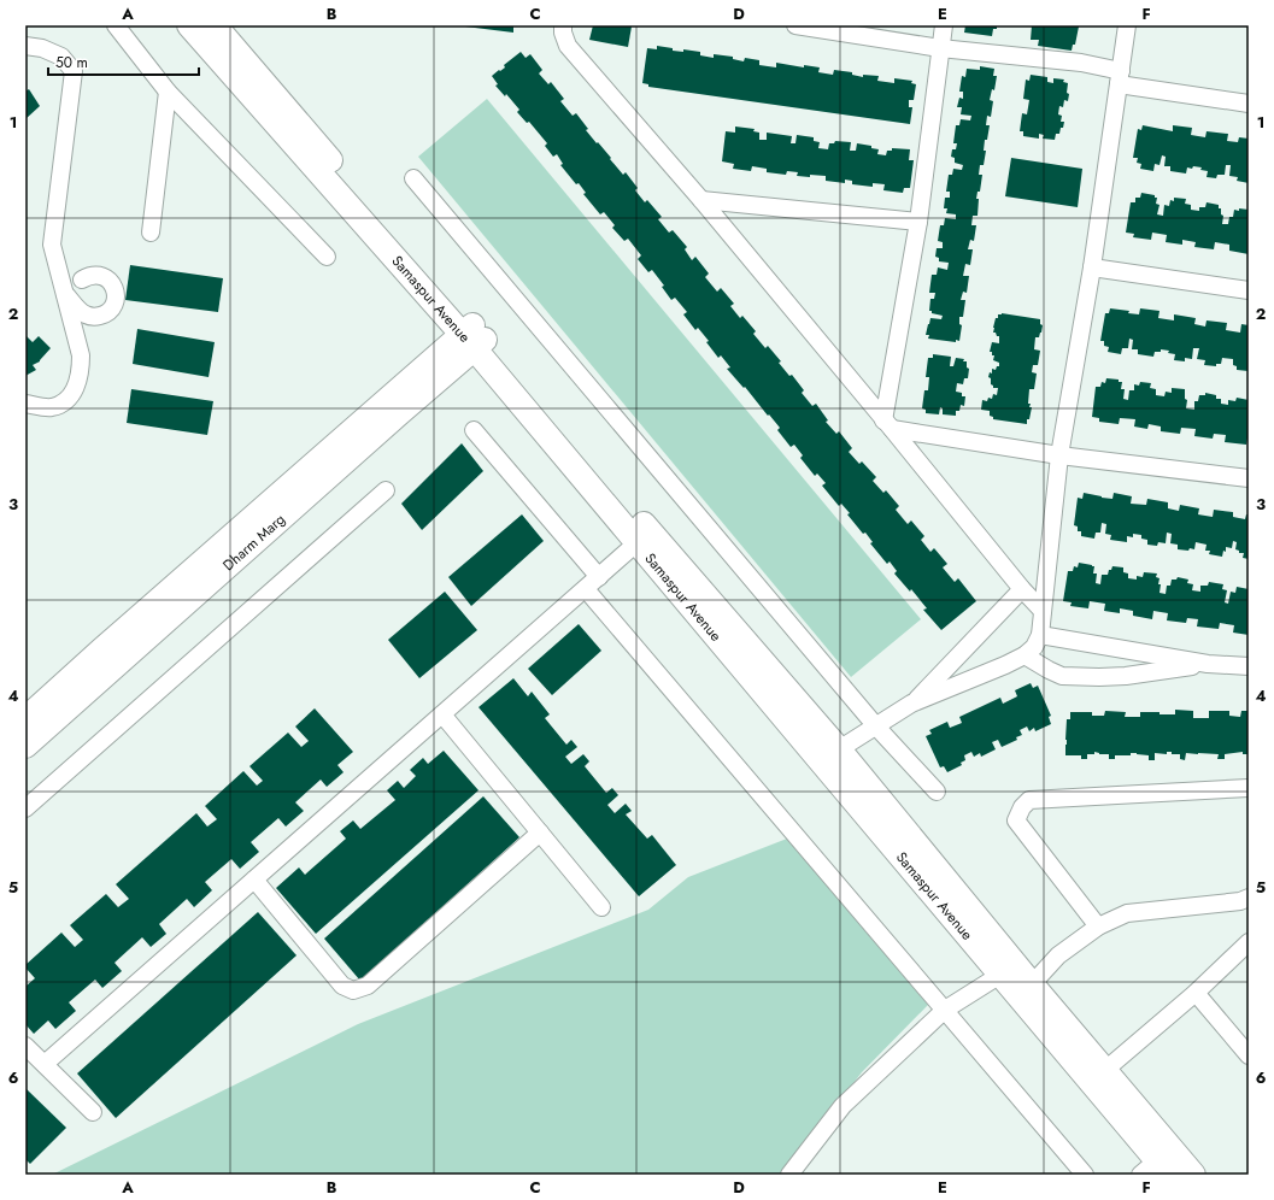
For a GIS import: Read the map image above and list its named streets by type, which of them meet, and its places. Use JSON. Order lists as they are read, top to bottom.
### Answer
{
  "streets": {
    "main road": ["Samaspur Avenue", "Dharm Marg"]
  },
  "crossings": [
    ["Samaspur Avenue", "Dharm Marg"]
  ],
  "scale_bar": "50 m",
  "grid": {
    "columns": [
      "A",
      "B",
      "C",
      "D",
      "E",
      "F"
    ],
    "rows": [
      "1",
      "2",
      "3",
      "4",
      "5",
      "6"
    ]
  }
}
